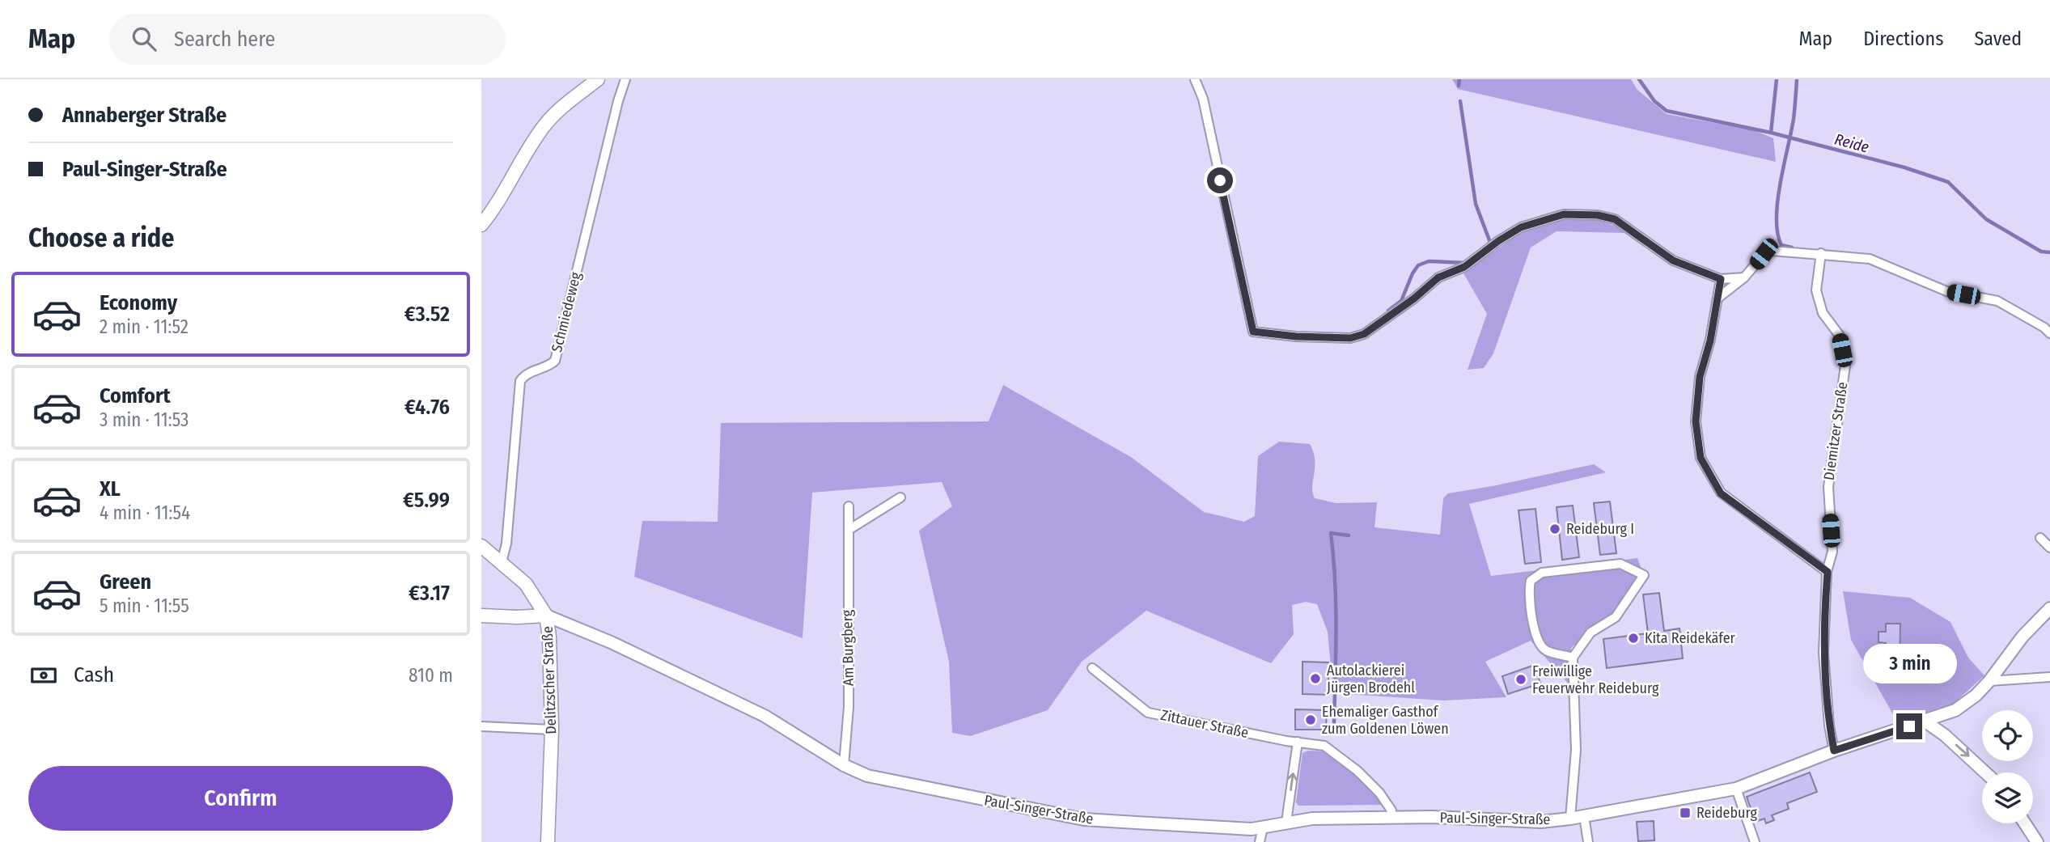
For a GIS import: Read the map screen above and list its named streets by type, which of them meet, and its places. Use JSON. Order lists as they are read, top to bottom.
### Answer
{
  "streets": {
    "main road": ["Delitzscher Straße"],
    "street": [
      "Schmiedeweg",
      "Diemitzer Straße",
      "Am Burgberg",
      "Zittauer Straße",
      "Paul-Singer-Straße"
    ]
  },
  "crossings": [
    ["Schmiedeweg", "Delitzscher Straße"],
    ["Diemitzer Straße", "Paul-Singer-Straße"],
    ["Am Burgberg", "Paul-Singer-Straße"],
    ["Delitzscher Straße", "Paul-Singer-Straße"],
    ["Zittauer Straße", "Paul-Singer-Straße"]
  ],
  "water": ["Reide"],
  "places": {
    "other": [
      "Reideburg I",
      "Kita Reidekäfer",
      "Autolackierei Jürgen Brodehl",
      "Freiwillige Feuerwehr Reideburg",
      "Ehemaliger Gasthof zum Goldenen Löwen"
    ],
    "transit": ["Reideburg"]
  },
  "page": {
    "header": "Map",
    "search": "Search here",
    "nav": ["Map", "Directions", "Saved"],
    "banner": ["Annaberger Straße", "Paul-Singer-Straße"],
    "heading": "Choose a ride",
    "list": [
      {
        "name": "Economy",
        "note": "2 min · 11:52",
        "value": "€3.52"
      },
      {
        "name": "Comfort",
        "note": "3 min · 11:53",
        "value": "€4.76"
      },
      {
        "name": "XL",
        "note": "4 min · 11:54",
        "value": "€5.99"
      },
      {
        "name": "Green",
        "note": "5 min · 11:55",
        "value": "€3.17"
      }
    ],
    "pay": ["Cash", "810 m"],
    "bubble": "3 min",
    "buttons": "Confirm"
  }
}
